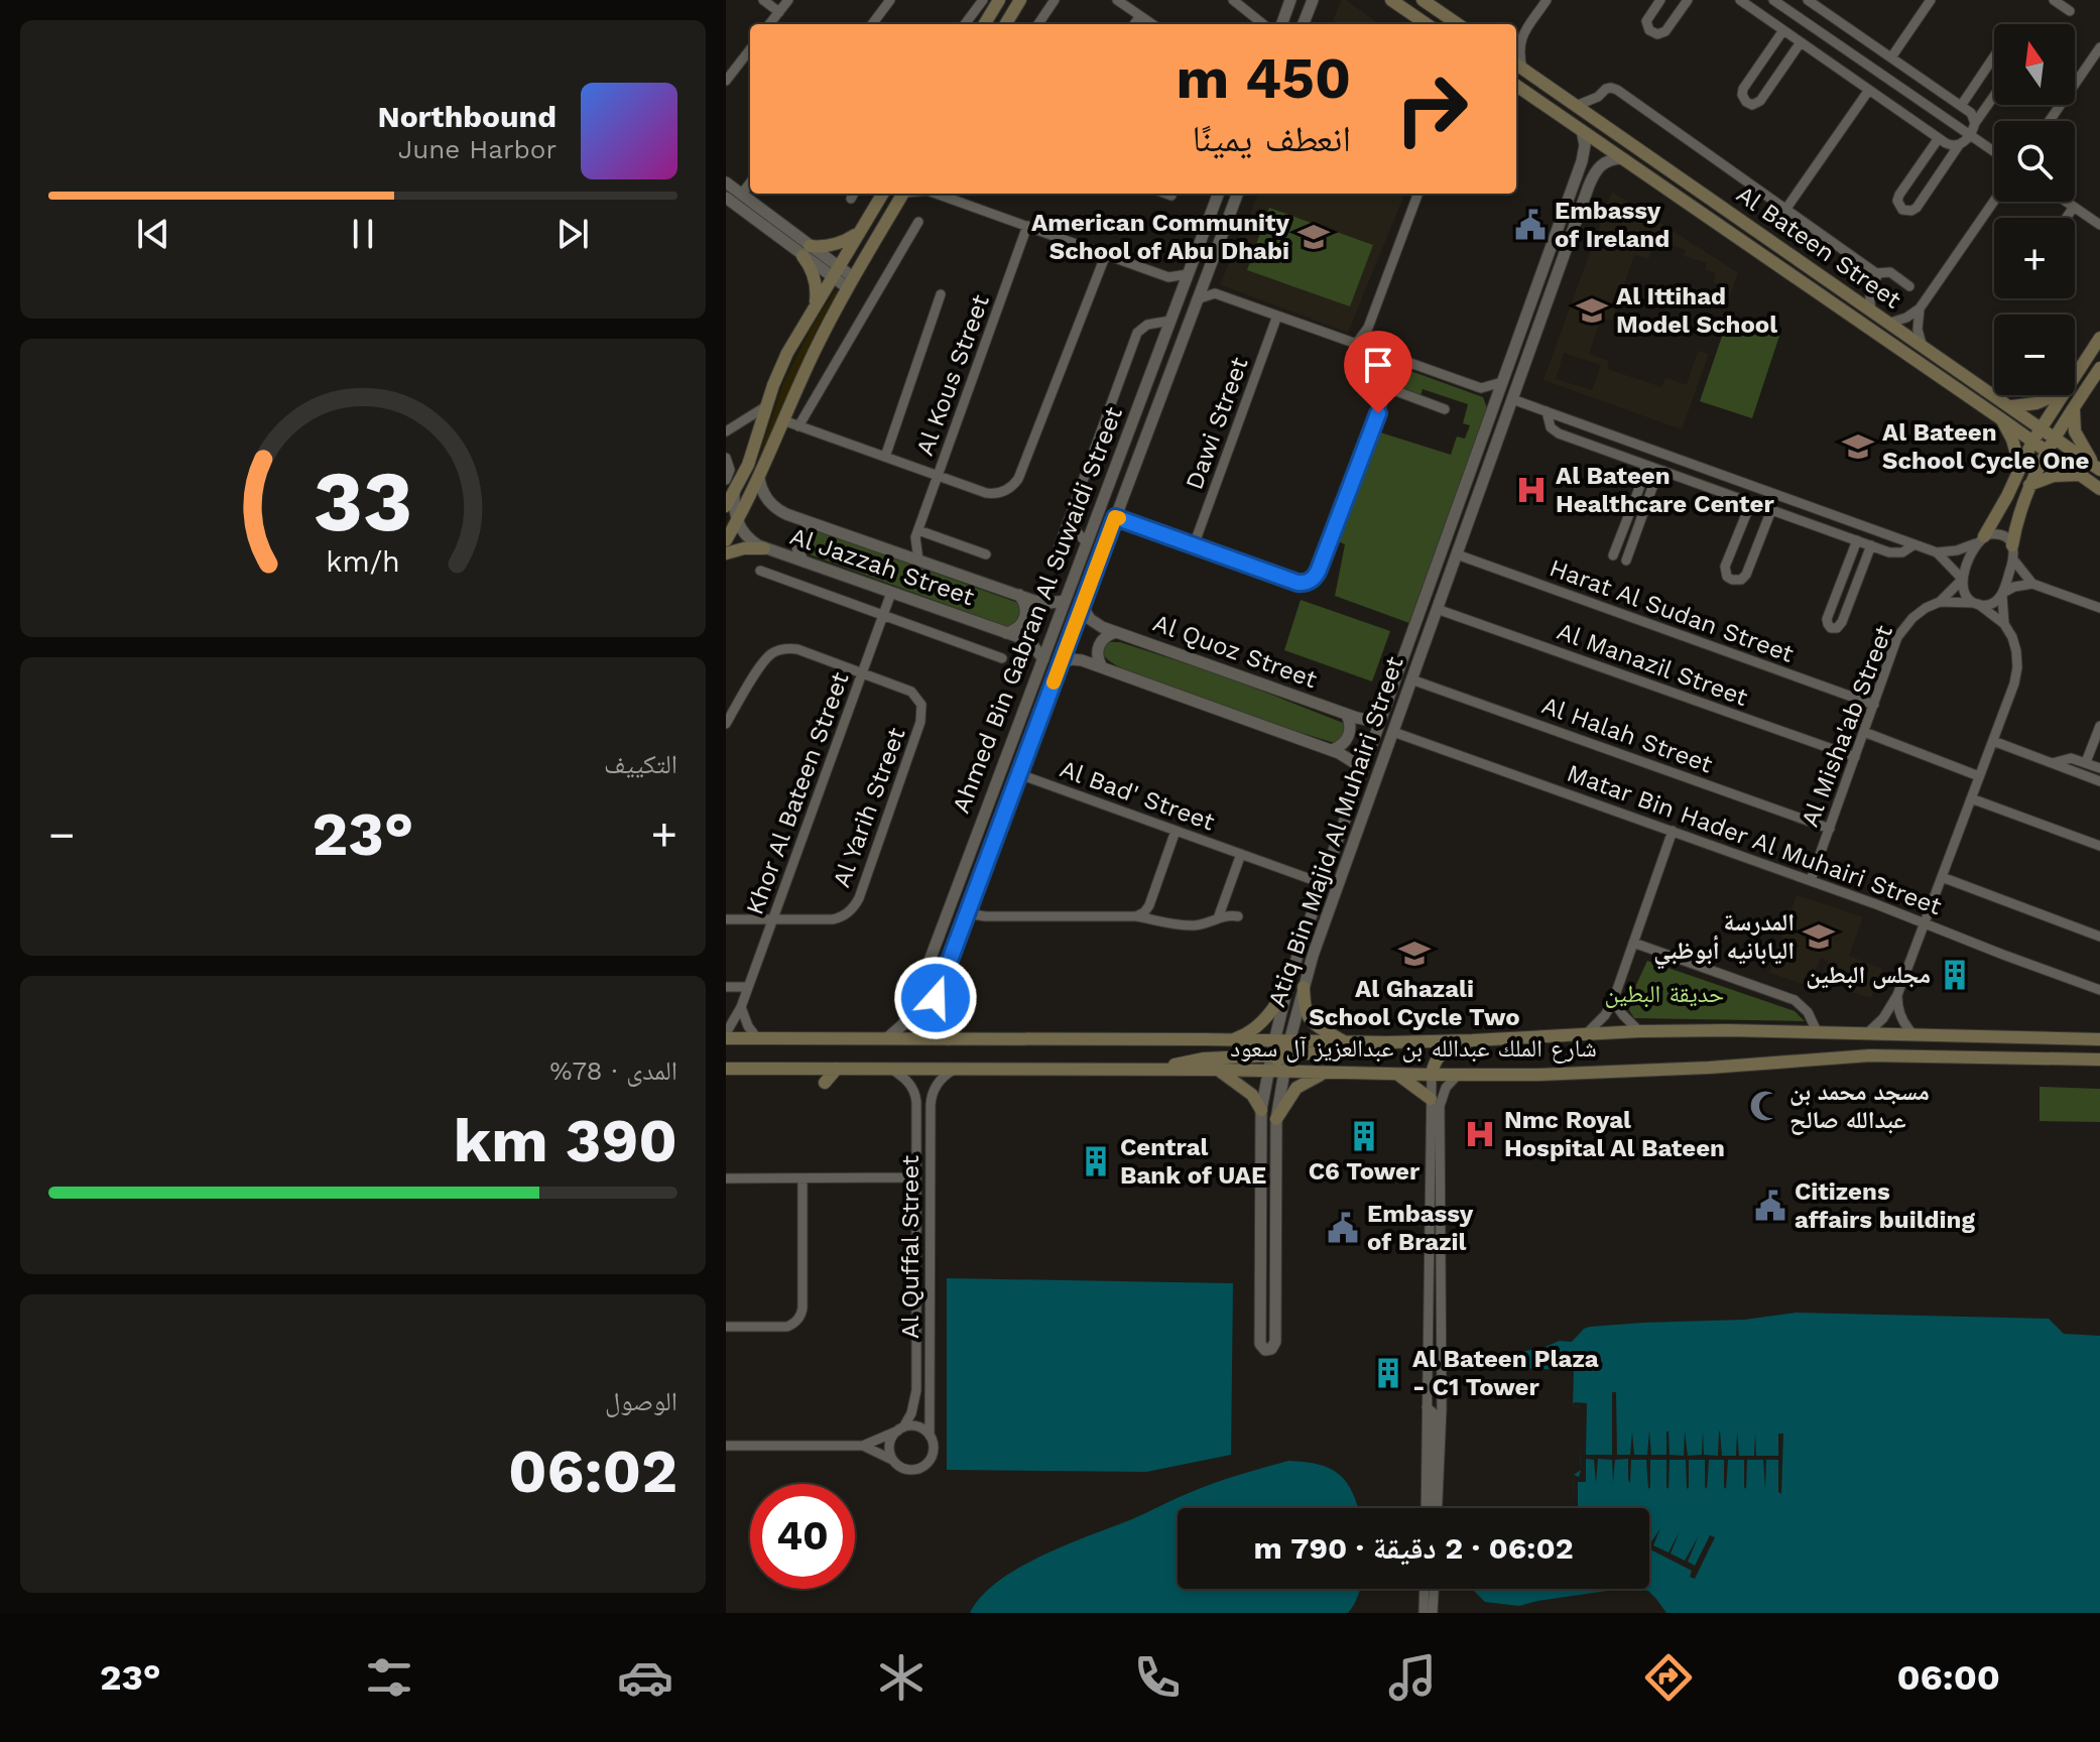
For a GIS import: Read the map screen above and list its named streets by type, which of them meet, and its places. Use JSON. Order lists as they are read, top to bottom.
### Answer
{
  "streets": {
    "main road": ["Al Bateen Street", "شارع الملك عبدالله بن عبدالعزيز آل سعود"],
    "street": [
      "Al Kous Street",
      "Dawi Street",
      "Al Jazzah Street",
      "Ahmed Bin Gabran Al Suwaidi Street",
      "Harat Al Sudan Street",
      "Al Quoz Street",
      "Al Manazil Street",
      "Al Misha'ab Street",
      "Al Halah Street",
      "Khor Al Bateen Street",
      "Al Bad' Street",
      "Al Yarih Street",
      "Atiq Bin Majid Al Muhairi Street",
      "Matar Bin Hader Al Muhairi Street",
      "Al Quffal Street"
    ]
  },
  "crossings": [
    ["Al Bateen Street", "Atiq Bin Majid Al Muhairi Street"],
    ["Al Kous Street", "Al Jazzah Street"],
    ["Al Jazzah Street", "Ahmed Bin Gabran Al Suwaidi Street"],
    ["Al Jazzah Street", "Khor Al Bateen Street"],
    ["Ahmed Bin Gabran Al Suwaidi Street", "Al Quoz Street"],
    ["Ahmed Bin Gabran Al Suwaidi Street", "Al Bad' Street"],
    ["Ahmed Bin Gabran Al Suwaidi Street", "شارع الملك عبدالله بن عبدالعزيز آل سعود"],
    ["Harat Al Sudan Street", "Al Misha'ab Street"],
    ["Harat Al Sudan Street", "Atiq Bin Majid Al Muhairi Street"],
    ["Al Quoz Street", "Atiq Bin Majid Al Muhairi Street"],
    ["Al Manazil Street", "Al Misha'ab Street"],
    ["Al Manazil Street", "Atiq Bin Majid Al Muhairi Street"],
    ["Al Misha'ab Street", "Al Halah Street"],
    ["Al Misha'ab Street", "Matar Bin Hader Al Muhairi Street"],
    ["Al Halah Street", "Atiq Bin Majid Al Muhairi Street"],
    ["Khor Al Bateen Street", "Al Yarih Street"],
    ["Khor Al Bateen Street", "شارع الملك عبدالله بن عبدالعزيز آل سعود"],
    ["Al Bad' Street", "Atiq Bin Majid Al Muhairi Street"],
    ["Atiq Bin Majid Al Muhairi Street", "Matar Bin Hader Al Muhairi Street"],
    ["Atiq Bin Majid Al Muhairi Street", "شارع الملك عبدالله بن عبدالعزيز آل سعود"],
    ["شارع الملك عبدالله بن عبدالعزيز آل سعود", "Al Quffal Street"]
  ],
  "parks": ["حديقة البطين"],
  "places": {
    "public building": ["Embassy of Ireland", "Citizens affairs building", "Embassy of Brazil"],
    "school or university": [
      "American Community School of Abu Dhabi",
      "Al Ittihad Model School",
      "Al Bateen School Cycle One",
      "المدرسة اليابانيه أبوظبي",
      "Al Ghazali School Cycle Two"
    ],
    "hospital": ["Al Bateen Healthcare Center", "Nmc Royal Hospital Al Bateen"],
    "building": [
      "مجلس البطين",
      "C6 Tower",
      "Central Bank of UAE",
      "Al Bateen Plaza - C1 Tower"
    ],
    "mosque": ["مسجد محمد بن عبدالله صالح"]
  },
  "north": "top",
  "page": {
    "map_buttons": ["+", "−"],
    "turn": ["450 m", "انعطف يمينًا"],
    "song": ["Northbound", "June Harbor"],
    "tile": [
      "التكييف",
      ["المدى · 78%", "390 km"],
      ["الوصول", "06:02"]
    ],
    "heat": ["−", "23°", "+"],
    "limit": "40",
    "trip": "06:02 · 2 دقيقة · 790 m",
    "tabs": ["06:00", "23°"],
    "gauge": ["33", "km/h"]
  }
}
